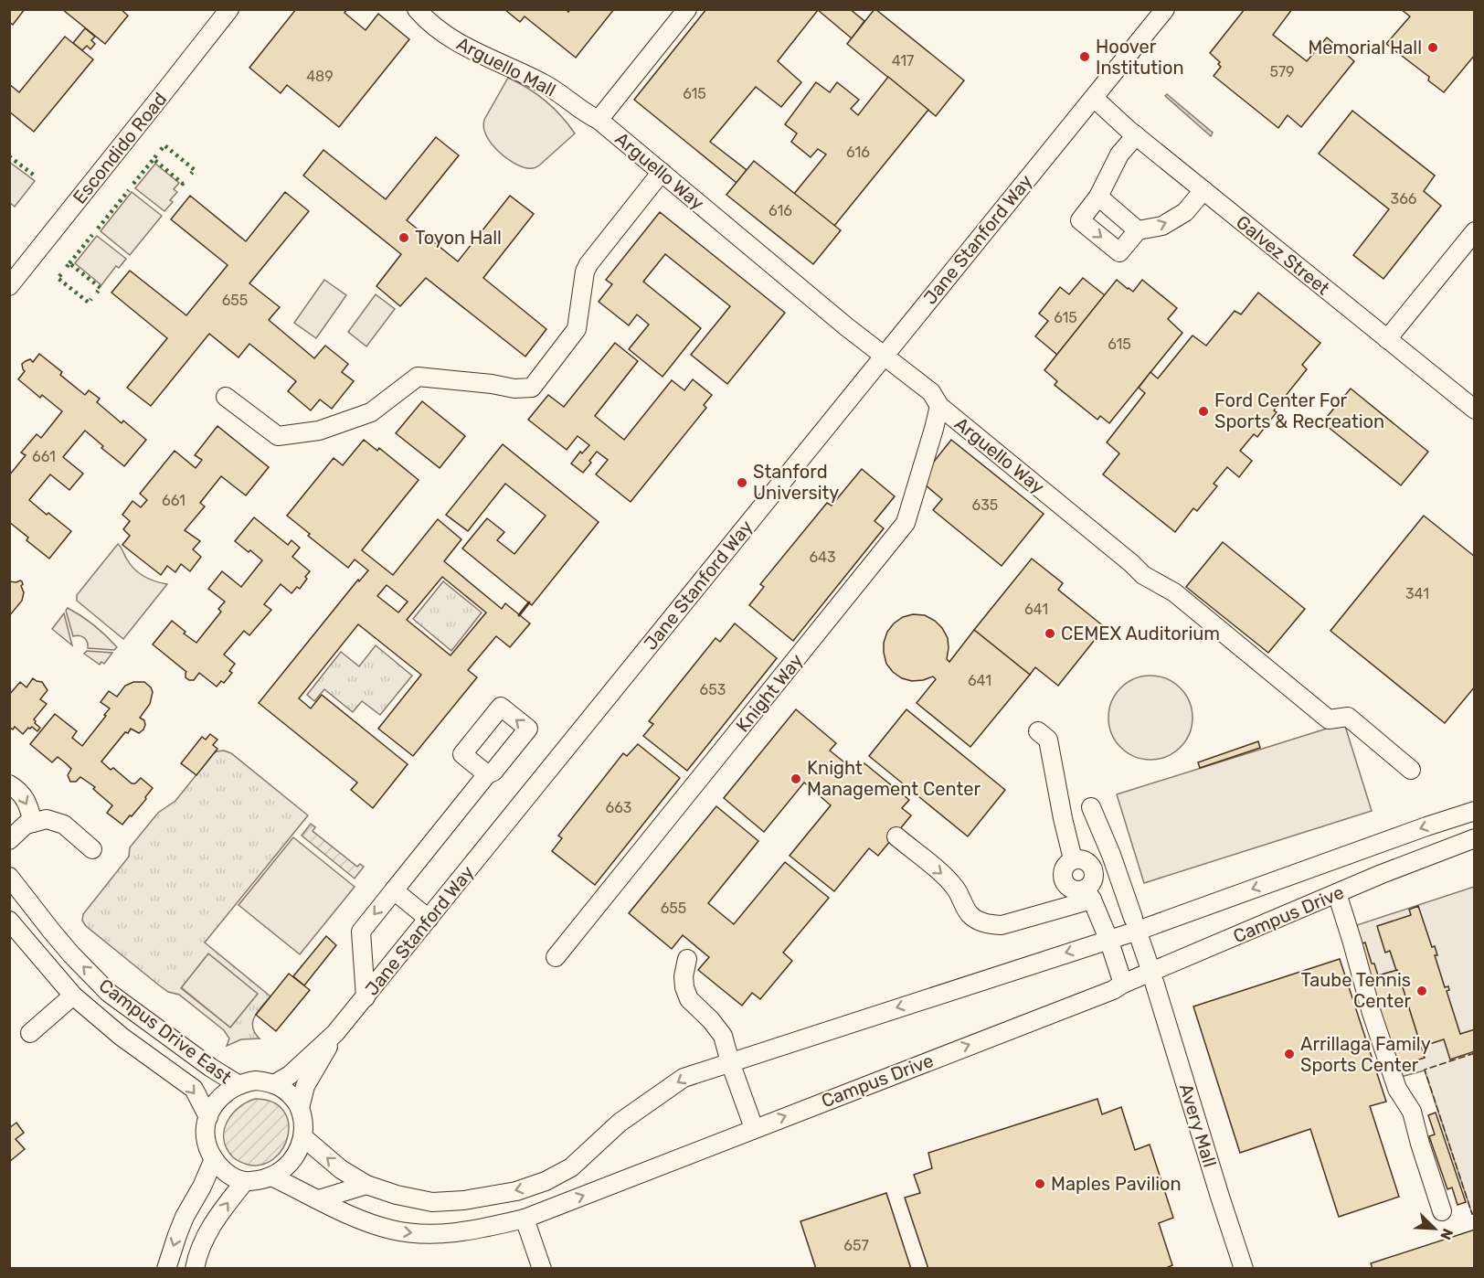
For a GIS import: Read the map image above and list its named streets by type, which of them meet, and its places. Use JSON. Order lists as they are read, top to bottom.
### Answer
{
  "streets": {
    "street": [
      "Arguello Mall",
      "Escondido Road",
      "Arguello Way",
      "Jane Stanford Way",
      "Galvez Street",
      "Knight Way",
      "Campus Drive",
      "Campus Drive East",
      "Avery Mall"
    ]
  },
  "crossings": [
    ["Arguello Mall", "Arguello Way"],
    ["Arguello Way", "Jane Stanford Way"],
    ["Arguello Way", "Knight Way"],
    ["Jane Stanford Way", "Galvez Street"],
    ["Jane Stanford Way", "Campus Drive"],
    ["Jane Stanford Way", "Campus Drive East"],
    ["Campus Drive", "Campus Drive East"]
  ],
  "places": [
    "Memorial Hall",
    "Hoover Institution",
    "Toyon Hall",
    "Ford Center For Sports & Recreation",
    "Stanford University",
    "CEMEX Auditorium",
    "Knight Management Center",
    "Taube Tennis Center",
    "Arrillaga Family Sports Center",
    "Maples Pavilion"
  ],
  "house_numbers": [
    "417",
    "579",
    "489",
    "615",
    "616",
    "366",
    "616",
    "655",
    "615",
    "615",
    "661",
    "661",
    "635",
    "643",
    "341",
    "641",
    "641",
    "653",
    "663",
    "655",
    "657"
  ],
  "north": "bottom right"
}
